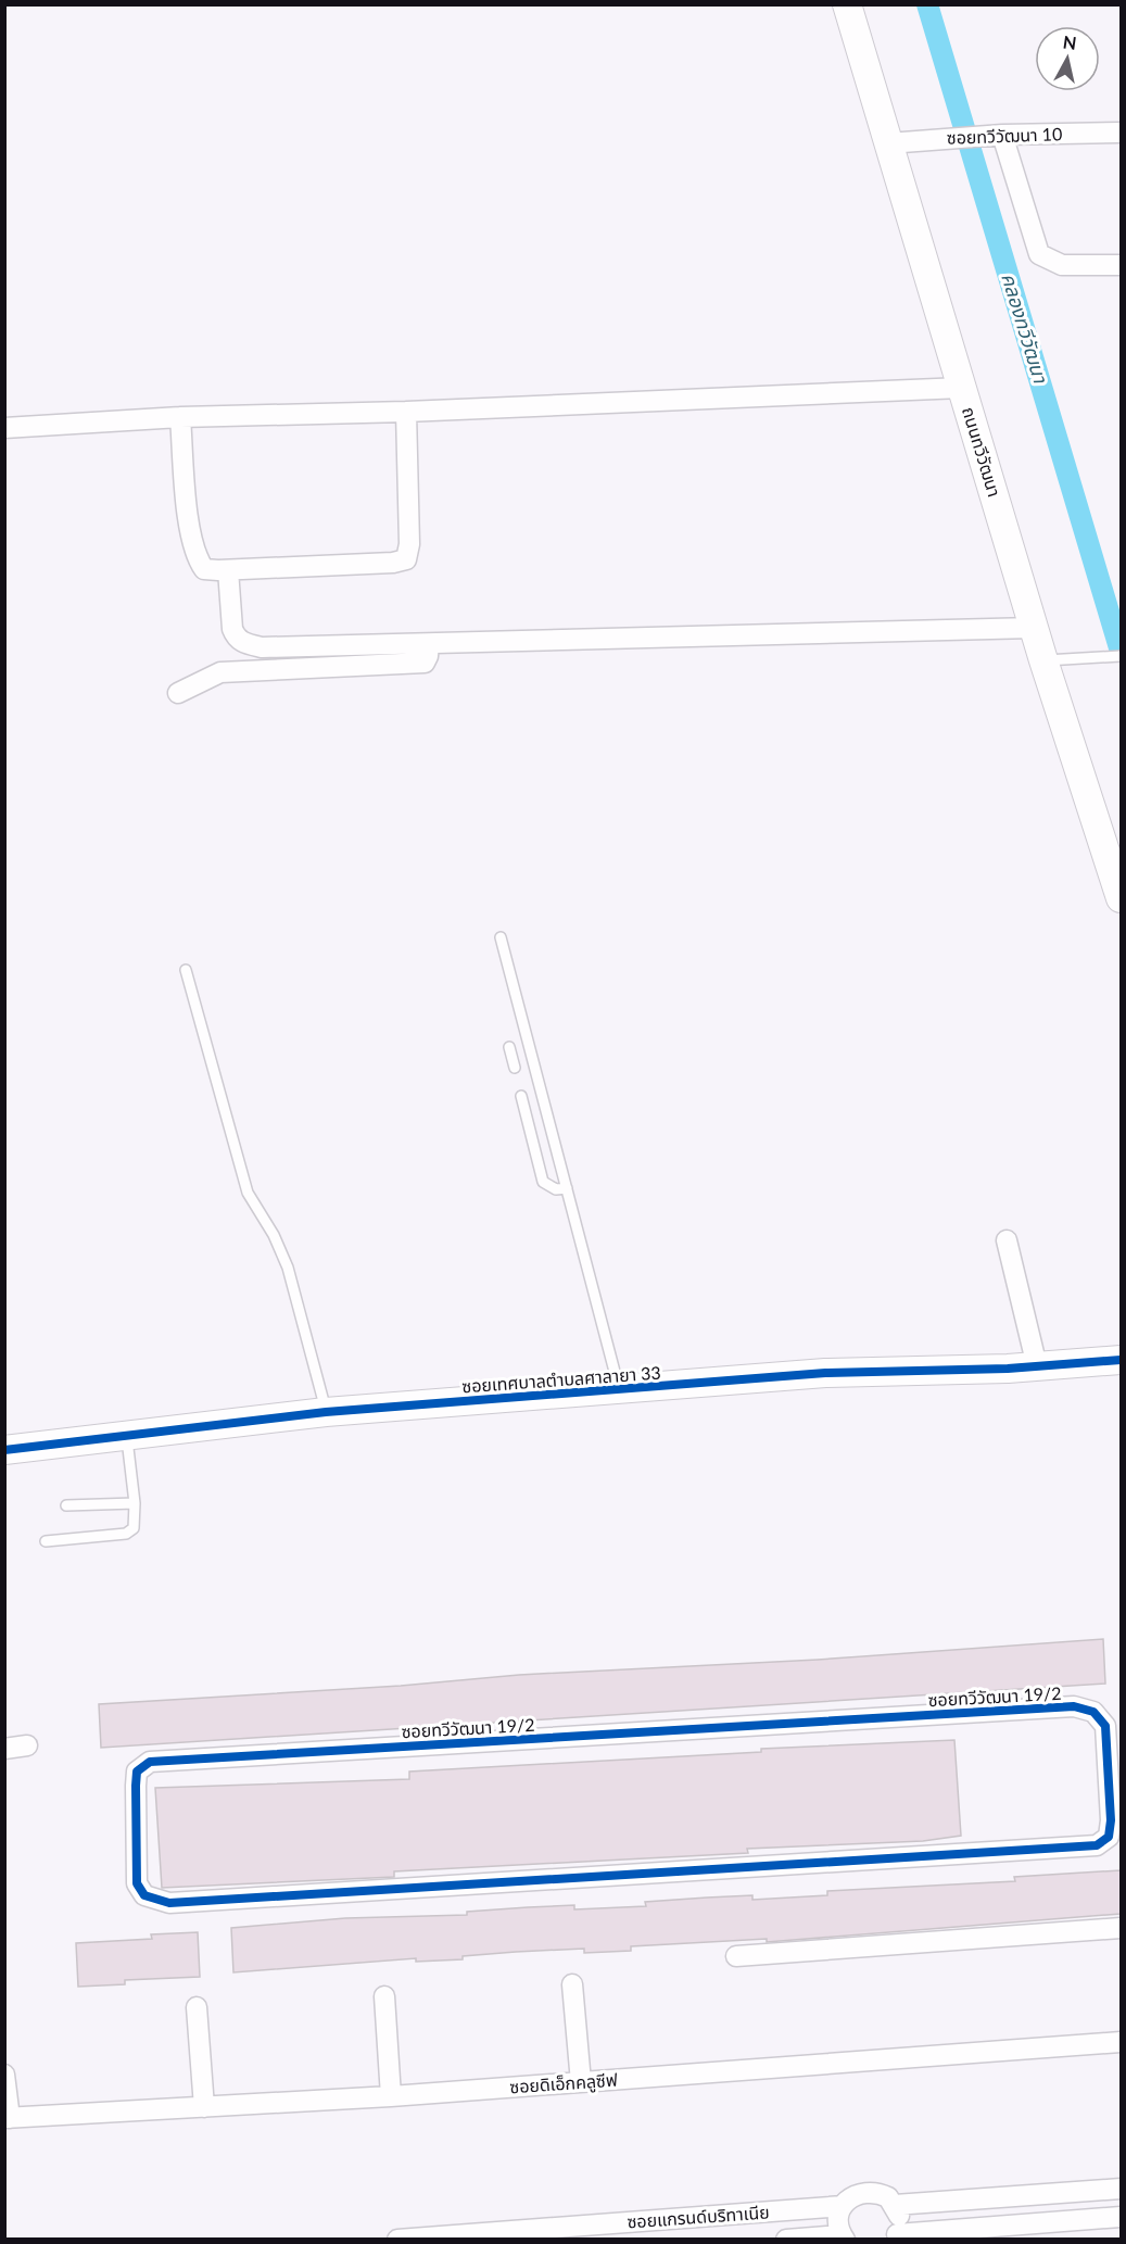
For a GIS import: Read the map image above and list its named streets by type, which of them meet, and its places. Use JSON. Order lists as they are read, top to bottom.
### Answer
{
  "streets": {
    "street": [
      "ซอยทวีวัฒนา 10",
      "ถนนทวีวัฒนา",
      "ซอยเทศบาลตำบลศาลายา 33",
      "ซอยทวีวัฒนา 19/2",
      "ซอยดิเอ็กคลูซีฟ",
      "ซอยแกรนด์บริทาเนีย"
    ]
  },
  "crossings": [
    ["ซอยทวีวัฒนา 10", "ถนนทวีวัฒนา"]
  ],
  "water": ["คลองทวีวัฒนา"],
  "north": "top"
}
